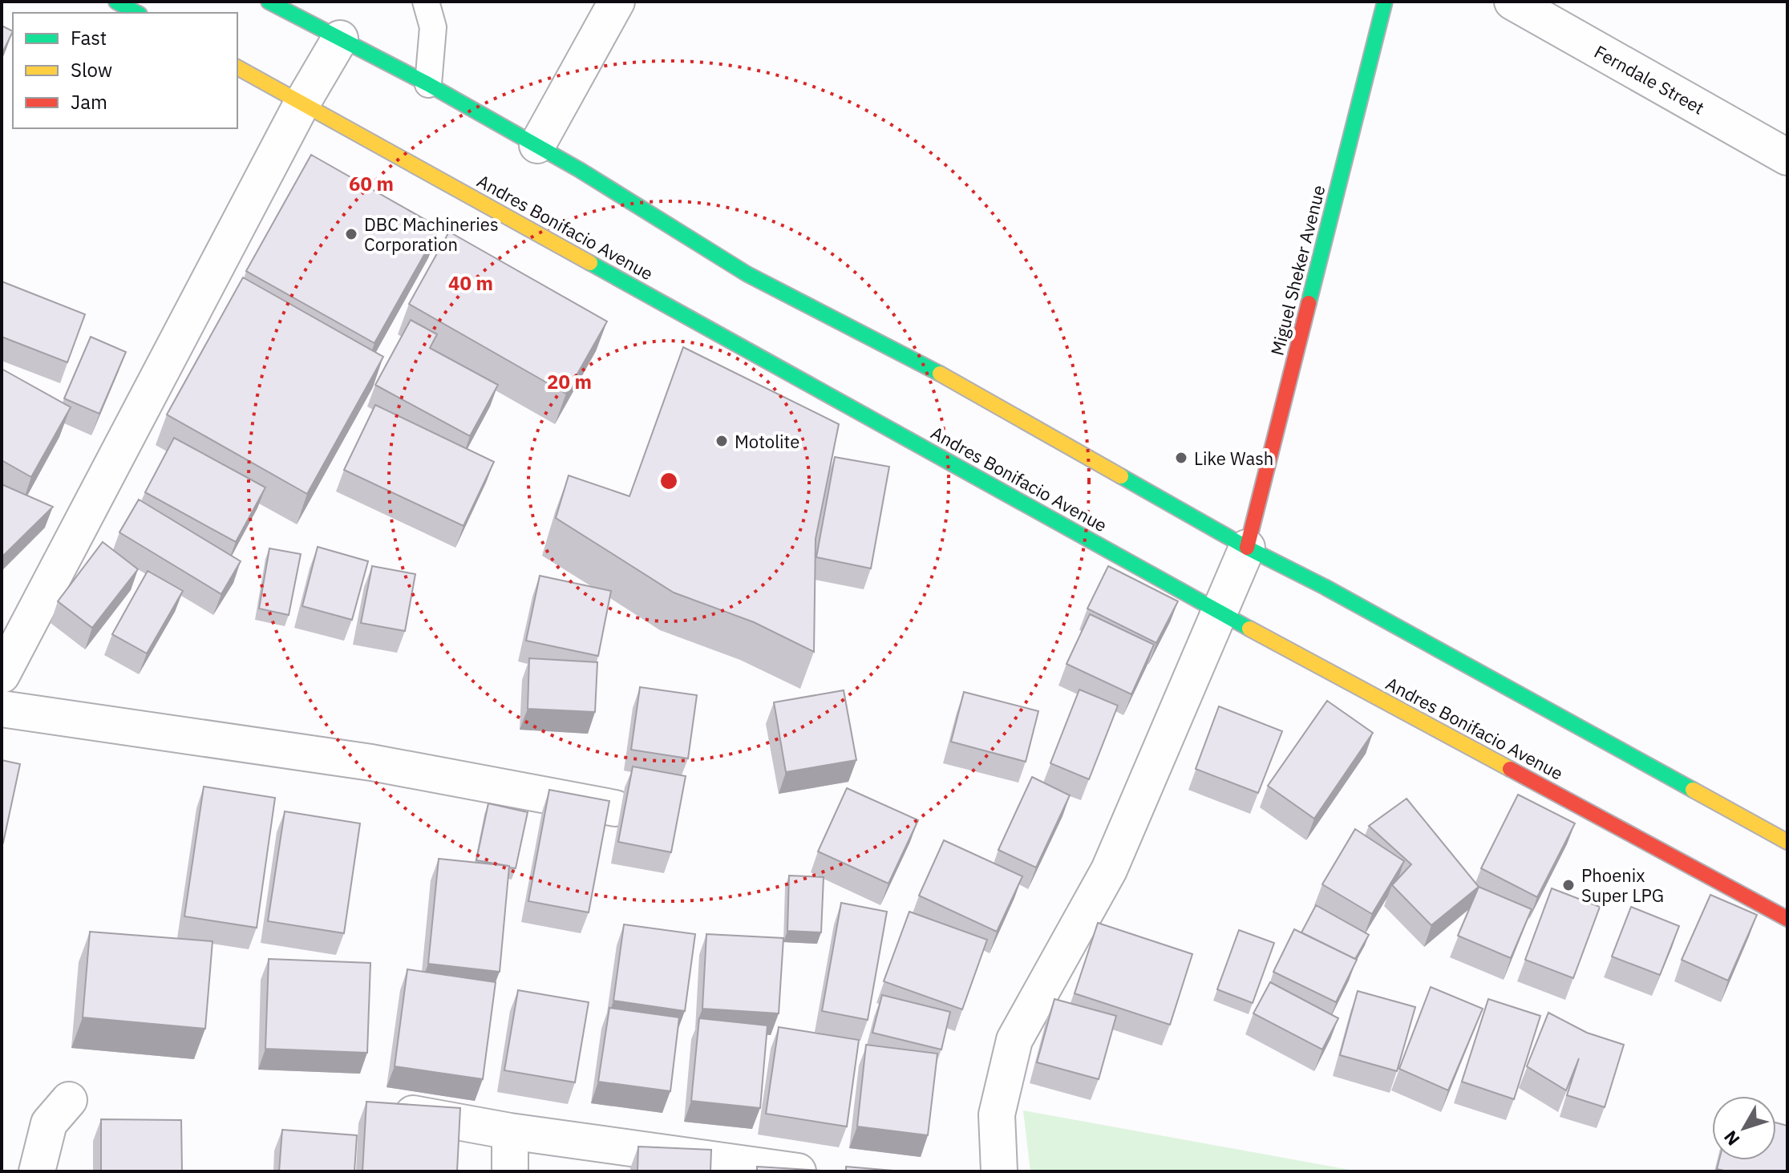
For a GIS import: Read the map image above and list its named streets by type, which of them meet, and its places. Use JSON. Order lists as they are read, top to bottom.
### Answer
{
  "streets": {
    "main road": ["Andres Bonifacio Avenue", "Miguel Sheker Avenue"],
    "street": ["Ferndale Street"]
  },
  "places": [
    "DBC Machineries Corporation",
    "Motolite",
    "Like Wash",
    "Phoenix Super LPG"
  ],
  "legend": ["Fast", "Slow", "Jam"],
  "north": "bottom left",
  "rings": ["60 m", "40 m", "20 m"]
}
